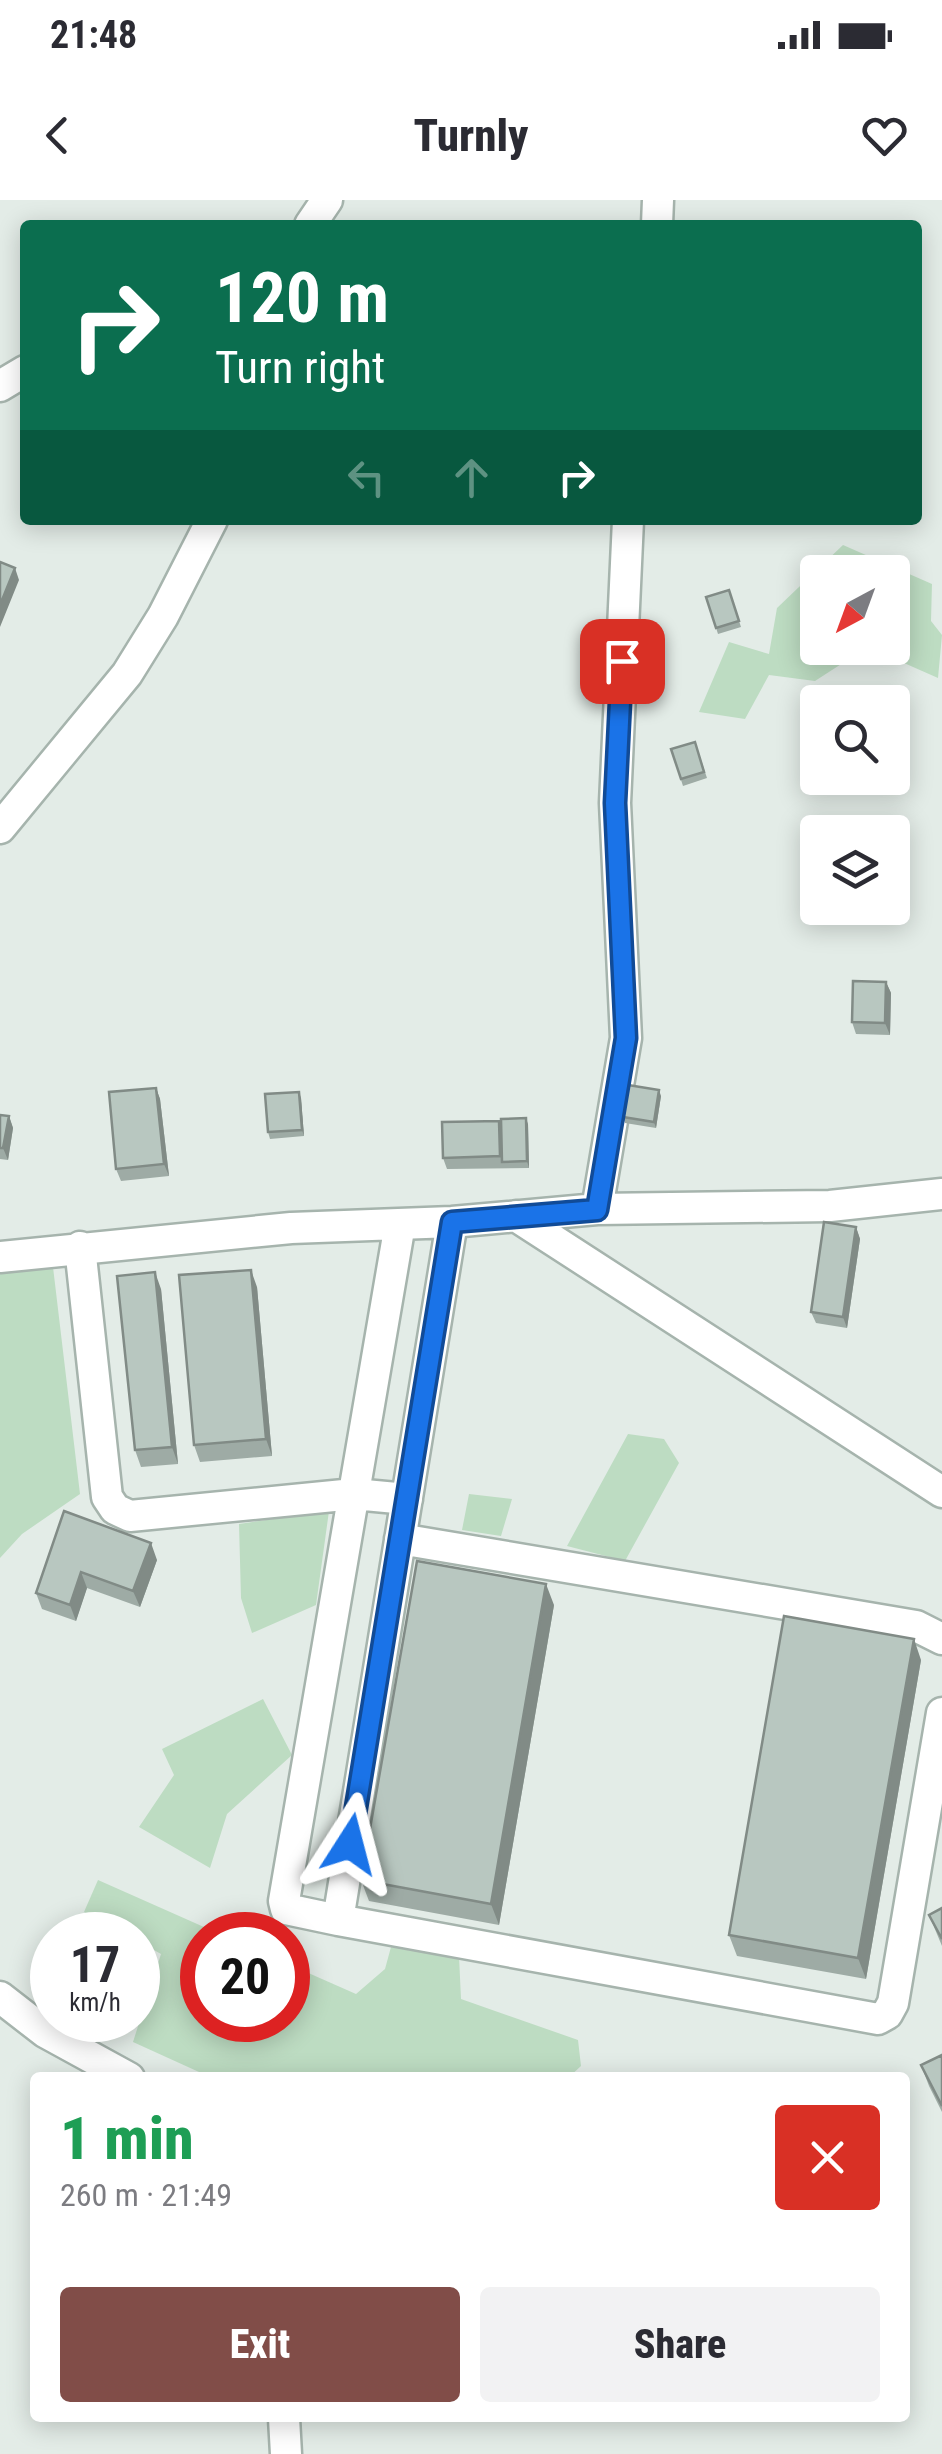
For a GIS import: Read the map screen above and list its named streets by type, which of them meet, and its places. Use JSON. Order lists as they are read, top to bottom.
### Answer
{
  "north": "bottom left",
  "page": {
    "status": "21:48",
    "header": "Turnly",
    "turn": ["120 m", "Turn right"],
    "speed": "17 km/h",
    "limit": "20",
    "heading": ["1 min", "260 m · 21:49"],
    "buttons": ["Exit", "Share"]
  }
}
